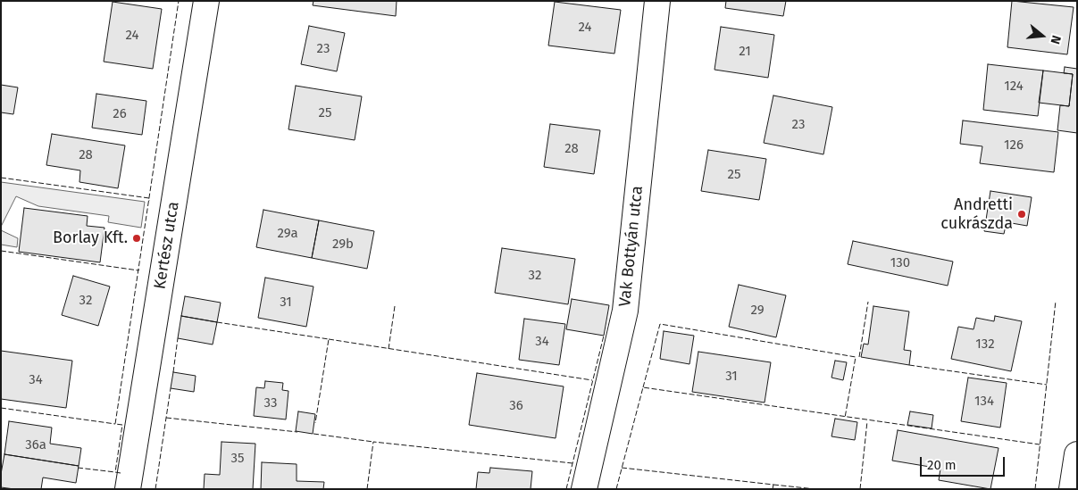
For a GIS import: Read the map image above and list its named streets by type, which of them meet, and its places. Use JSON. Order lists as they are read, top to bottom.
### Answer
{
  "streets": {
    "street": ["Kertész utca", "Vak Bottyán utca"]
  },
  "places": ["Andretti cukrászda", "Borlay Kft."],
  "house_numbers": [
    "24",
    "24",
    "23",
    "21",
    "124",
    "25",
    "26",
    "23",
    "126",
    "28",
    "28",
    "25",
    "29a",
    "29b",
    "130",
    "32",
    "32",
    "31",
    "29",
    "34",
    "132",
    "31",
    "34",
    "134",
    "33",
    "36",
    "36a",
    "35"
  ],
  "scale_bar": "20 m",
  "north": "right"
}
